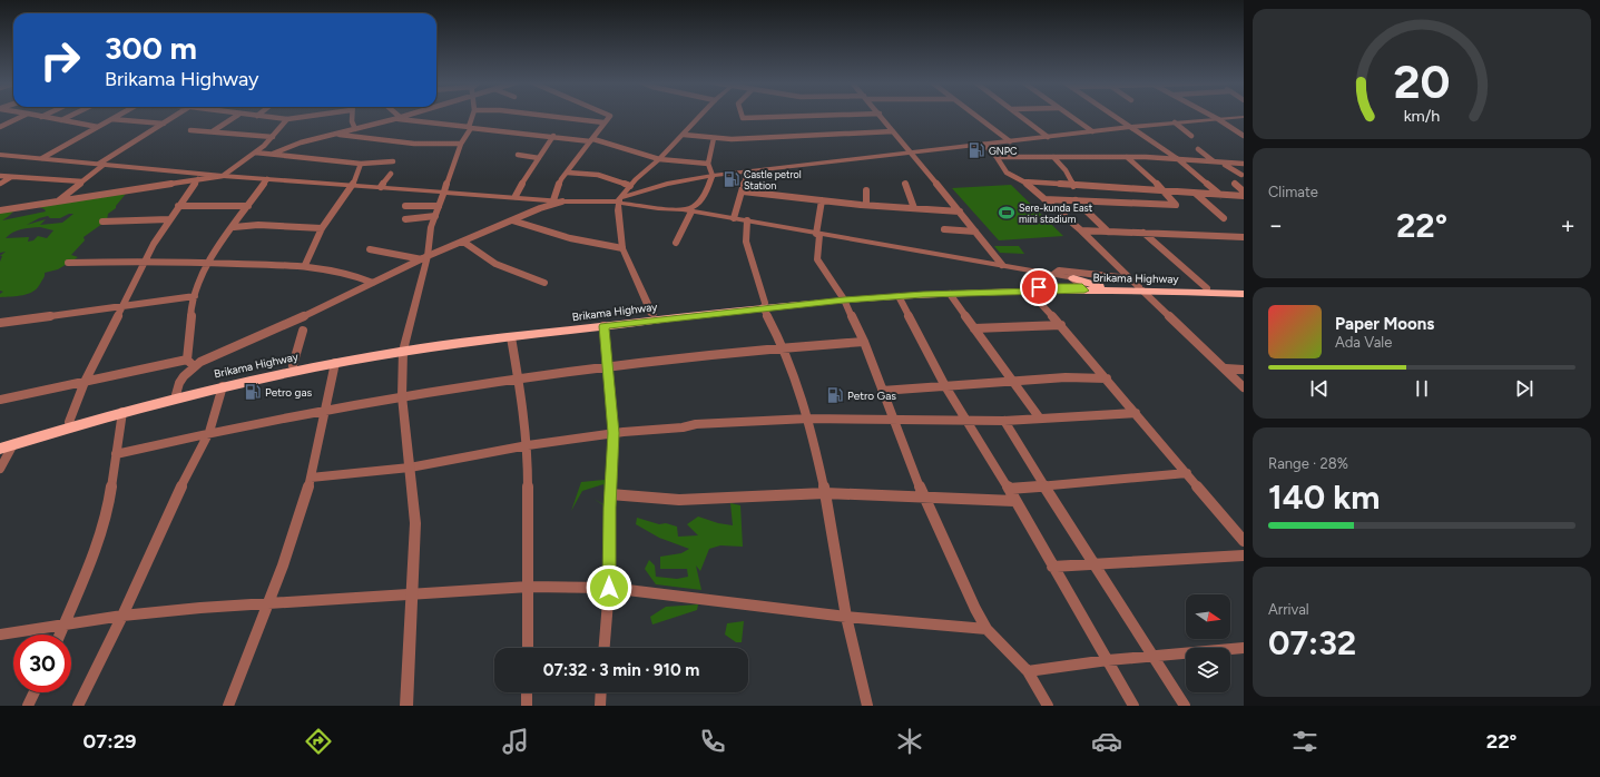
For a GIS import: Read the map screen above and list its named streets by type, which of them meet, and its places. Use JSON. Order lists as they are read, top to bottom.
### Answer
{
  "streets": {
    "highway": ["Brikama Highway"]
  },
  "places": {
    "fuel station": [
      "GNPC",
      "Castle petrol Station",
      "Petro gas",
      "Petro Gas"
    ],
    "sports": ["Sere-kunda East mini stadium"]
  },
  "north": "right",
  "page": {
    "turn": ["300 m", "Brikama Highway"],
    "tile": [
      "Climate",
      ["Range · 28%", "140 km"],
      ["Arrival", "07:32"]
    ],
    "heat": ["−", "22°", "+"],
    "song": ["Paper Moons", "Ada Vale"],
    "limit": "30",
    "trip": "07:32 · 3 min · 910 m",
    "tabs": ["07:29", "22°"],
    "gauge": ["20", "km/h"]
  }
}
